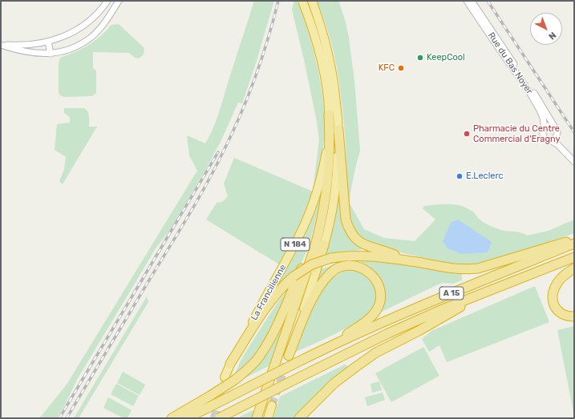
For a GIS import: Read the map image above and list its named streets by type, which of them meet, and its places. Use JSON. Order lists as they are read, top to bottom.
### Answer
{
  "streets": {
    "highway": ["N 184", "La Francilienne", "A 15"],
    "street": ["Rue du Bas Noyer"]
  },
  "places": [
    "KeepCool",
    "KFC",
    "Pharmacie du Centre Commercial d'Eragny",
    "E.Leclerc"
  ],
  "north": "bottom right"
}
